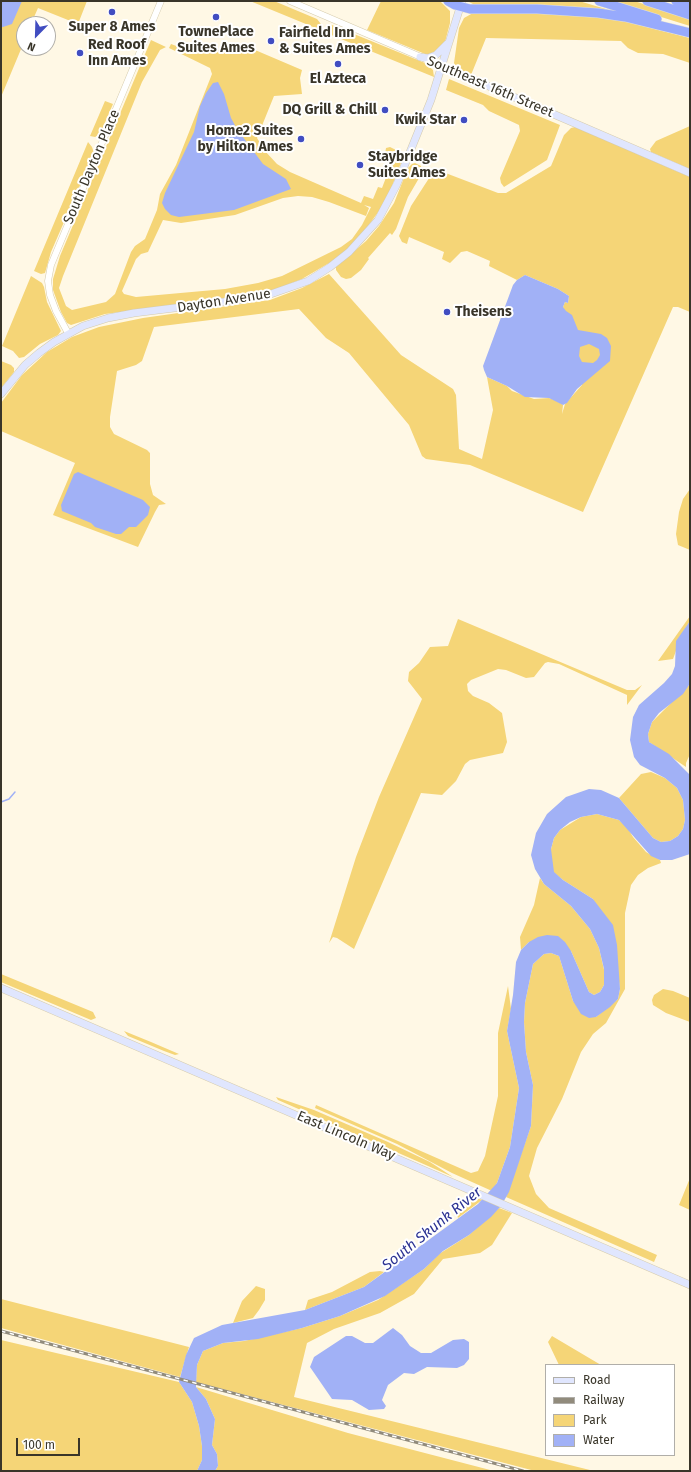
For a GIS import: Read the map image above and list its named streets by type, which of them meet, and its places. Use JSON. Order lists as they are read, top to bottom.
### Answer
{
  "streets": {
    "main road": ["Southeast 16th Street", "Dayton Avenue", "East Lincoln Way"],
    "street": ["South Dayton Place"]
  },
  "crossings": [
    ["Southeast 16th Street", "Dayton Avenue"],
    ["South Dayton Place", "Dayton Avenue"]
  ],
  "water": ["South Skunk River"],
  "places": [
    "Super 8 Ames",
    "TownePlace Suites Ames",
    "Fairfield Inn & Suites Ames",
    "Red Roof Inn Ames",
    "El Azteca",
    "DQ Grill & Chill",
    "Kwik Star",
    "Home2 Suites by Hilton Ames",
    "Staybridge Suites Ames",
    "Theisens"
  ],
  "legend": [
    "Road",
    "Railway",
    "Park",
    "Water"
  ],
  "scale_bar": "100 m",
  "north": "bottom left"
}
